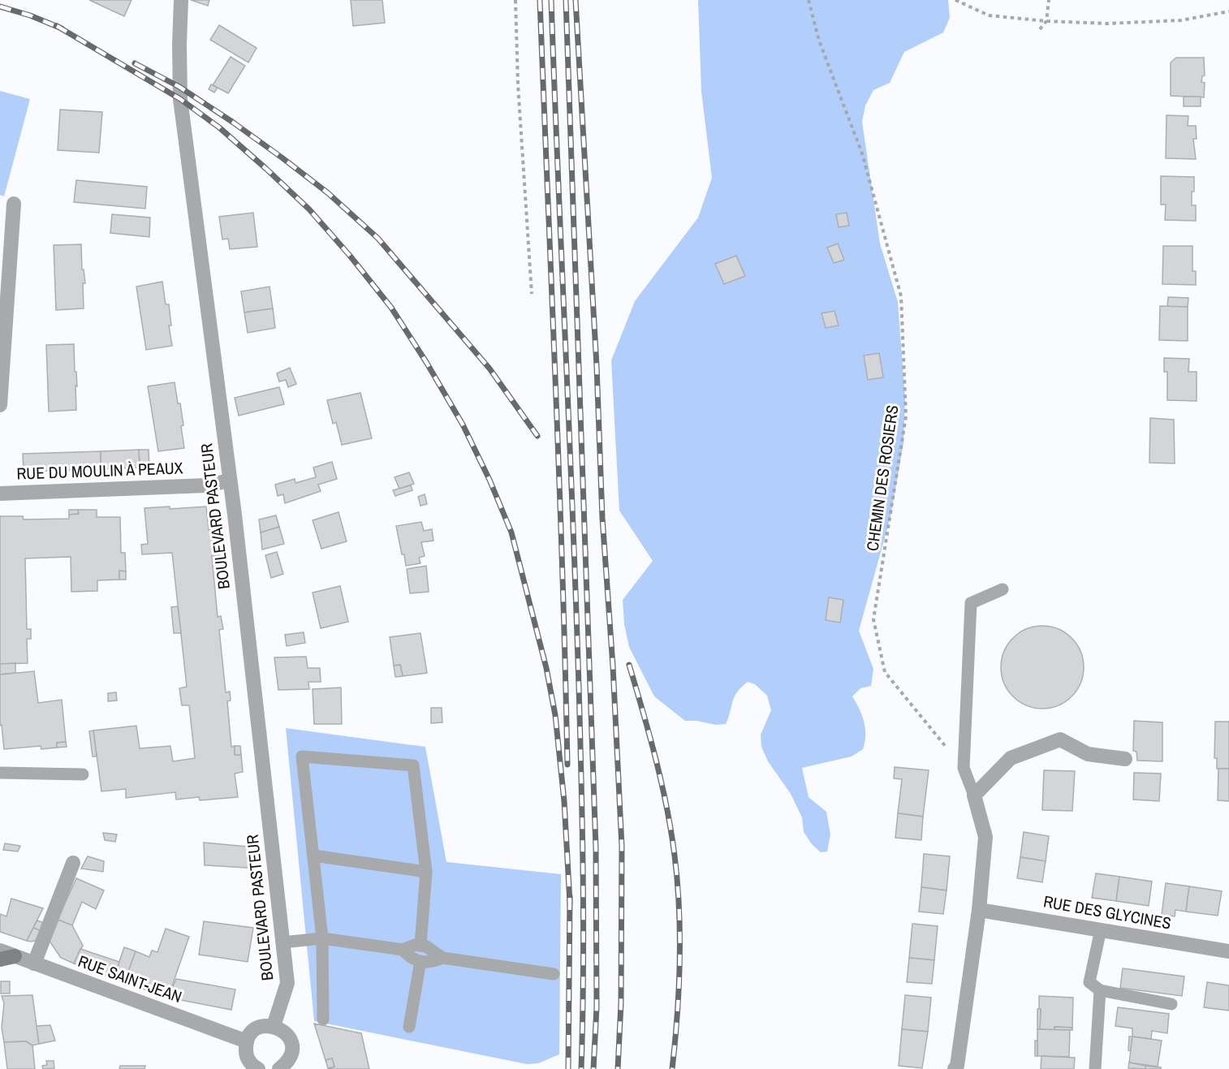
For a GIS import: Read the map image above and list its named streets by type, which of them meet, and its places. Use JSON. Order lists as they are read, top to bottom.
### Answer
{
  "streets": {
    "street": [
      "RUE DU MOULIN À PEAUX",
      "BOULEVARD PASTEUR",
      "RUE DES GLYCINES",
      "RUE SAINT-JEAN"
    ],
    "path": ["CHEMIN DES ROSIERS"]
  },
  "crossings": [
    ["RUE DU MOULIN À PEAUX", "BOULEVARD PASTEUR"]
  ]
}
